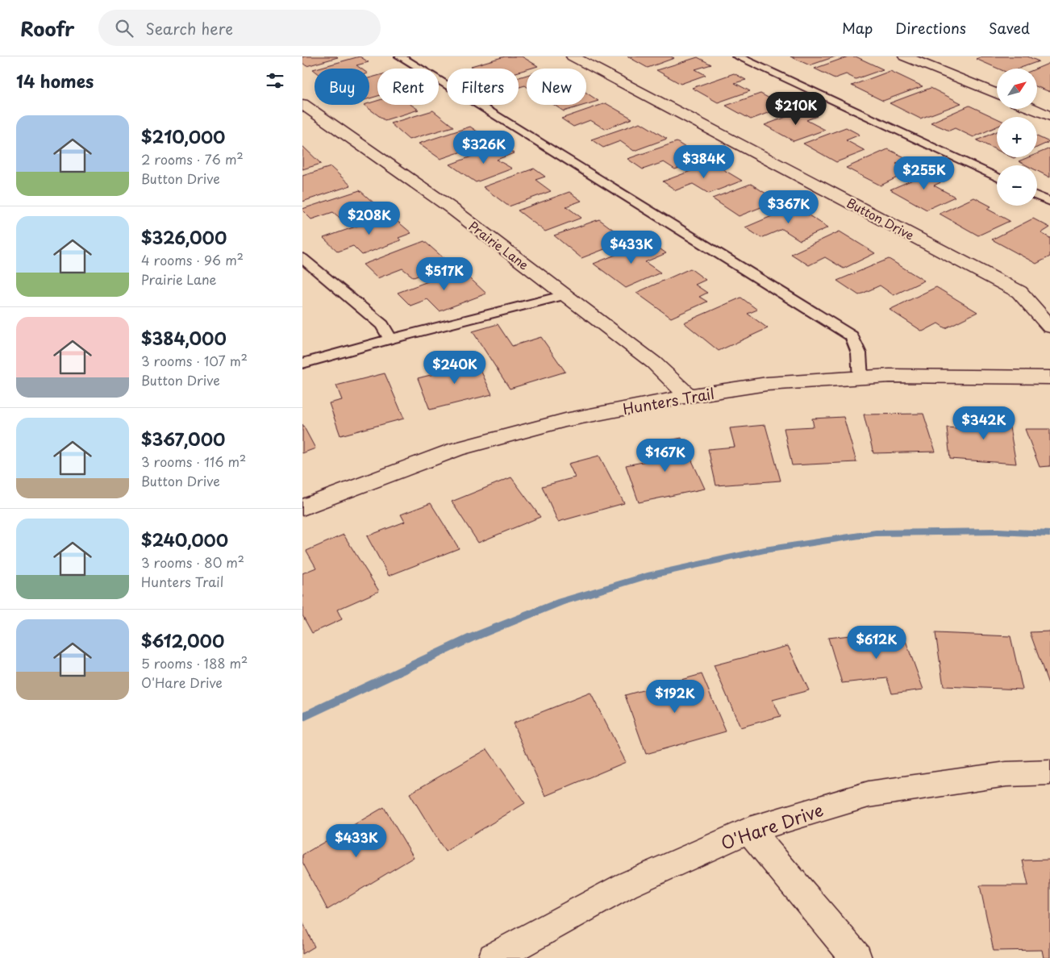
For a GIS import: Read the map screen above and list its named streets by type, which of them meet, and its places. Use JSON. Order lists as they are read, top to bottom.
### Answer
{
  "streets": {
    "street": [
      "Button Drive",
      "Prairie Lane",
      "Hunters Trail",
      "O'Hare Drive"
    ]
  },
  "crossings": [
    ["Prairie Lane", "Hunters Trail"]
  ],
  "north": "top right",
  "page": {
    "header": "Roofr",
    "search": "Search here",
    "nav": ["Map", "Directions", "Saved"],
    "heading": "14 homes",
    "map_buttons": ["+", "−"],
    "chip": [
      "Buy",
      "Rent",
      "Filters",
      "New"
    ],
    "price": [
      "$210K",
      "$326K",
      "$384K",
      "$255K",
      "$367K",
      "$208K",
      "$433K",
      "$517K",
      "$240K",
      "$342K",
      "$167K",
      "$612K",
      "$192K",
      "$433K"
    ],
    "list": [
      {
        "name": "$210,000",
        "note": "2 rooms · 76 m² · Button Drive"
      },
      {
        "name": "$326,000",
        "note": "4 rooms · 96 m² · Prairie Lane"
      },
      {
        "name": "$384,000",
        "note": "3 rooms · 107 m² · Button Drive"
      },
      {
        "name": "$367,000",
        "note": "3 rooms · 116 m² · Button Drive"
      },
      {
        "name": "$240,000",
        "note": "3 rooms · 80 m² · Hunters Trail"
      },
      {
        "name": "$612,000",
        "note": "5 rooms · 188 m² · O'Hare Drive"
      }
    ]
  }
}
